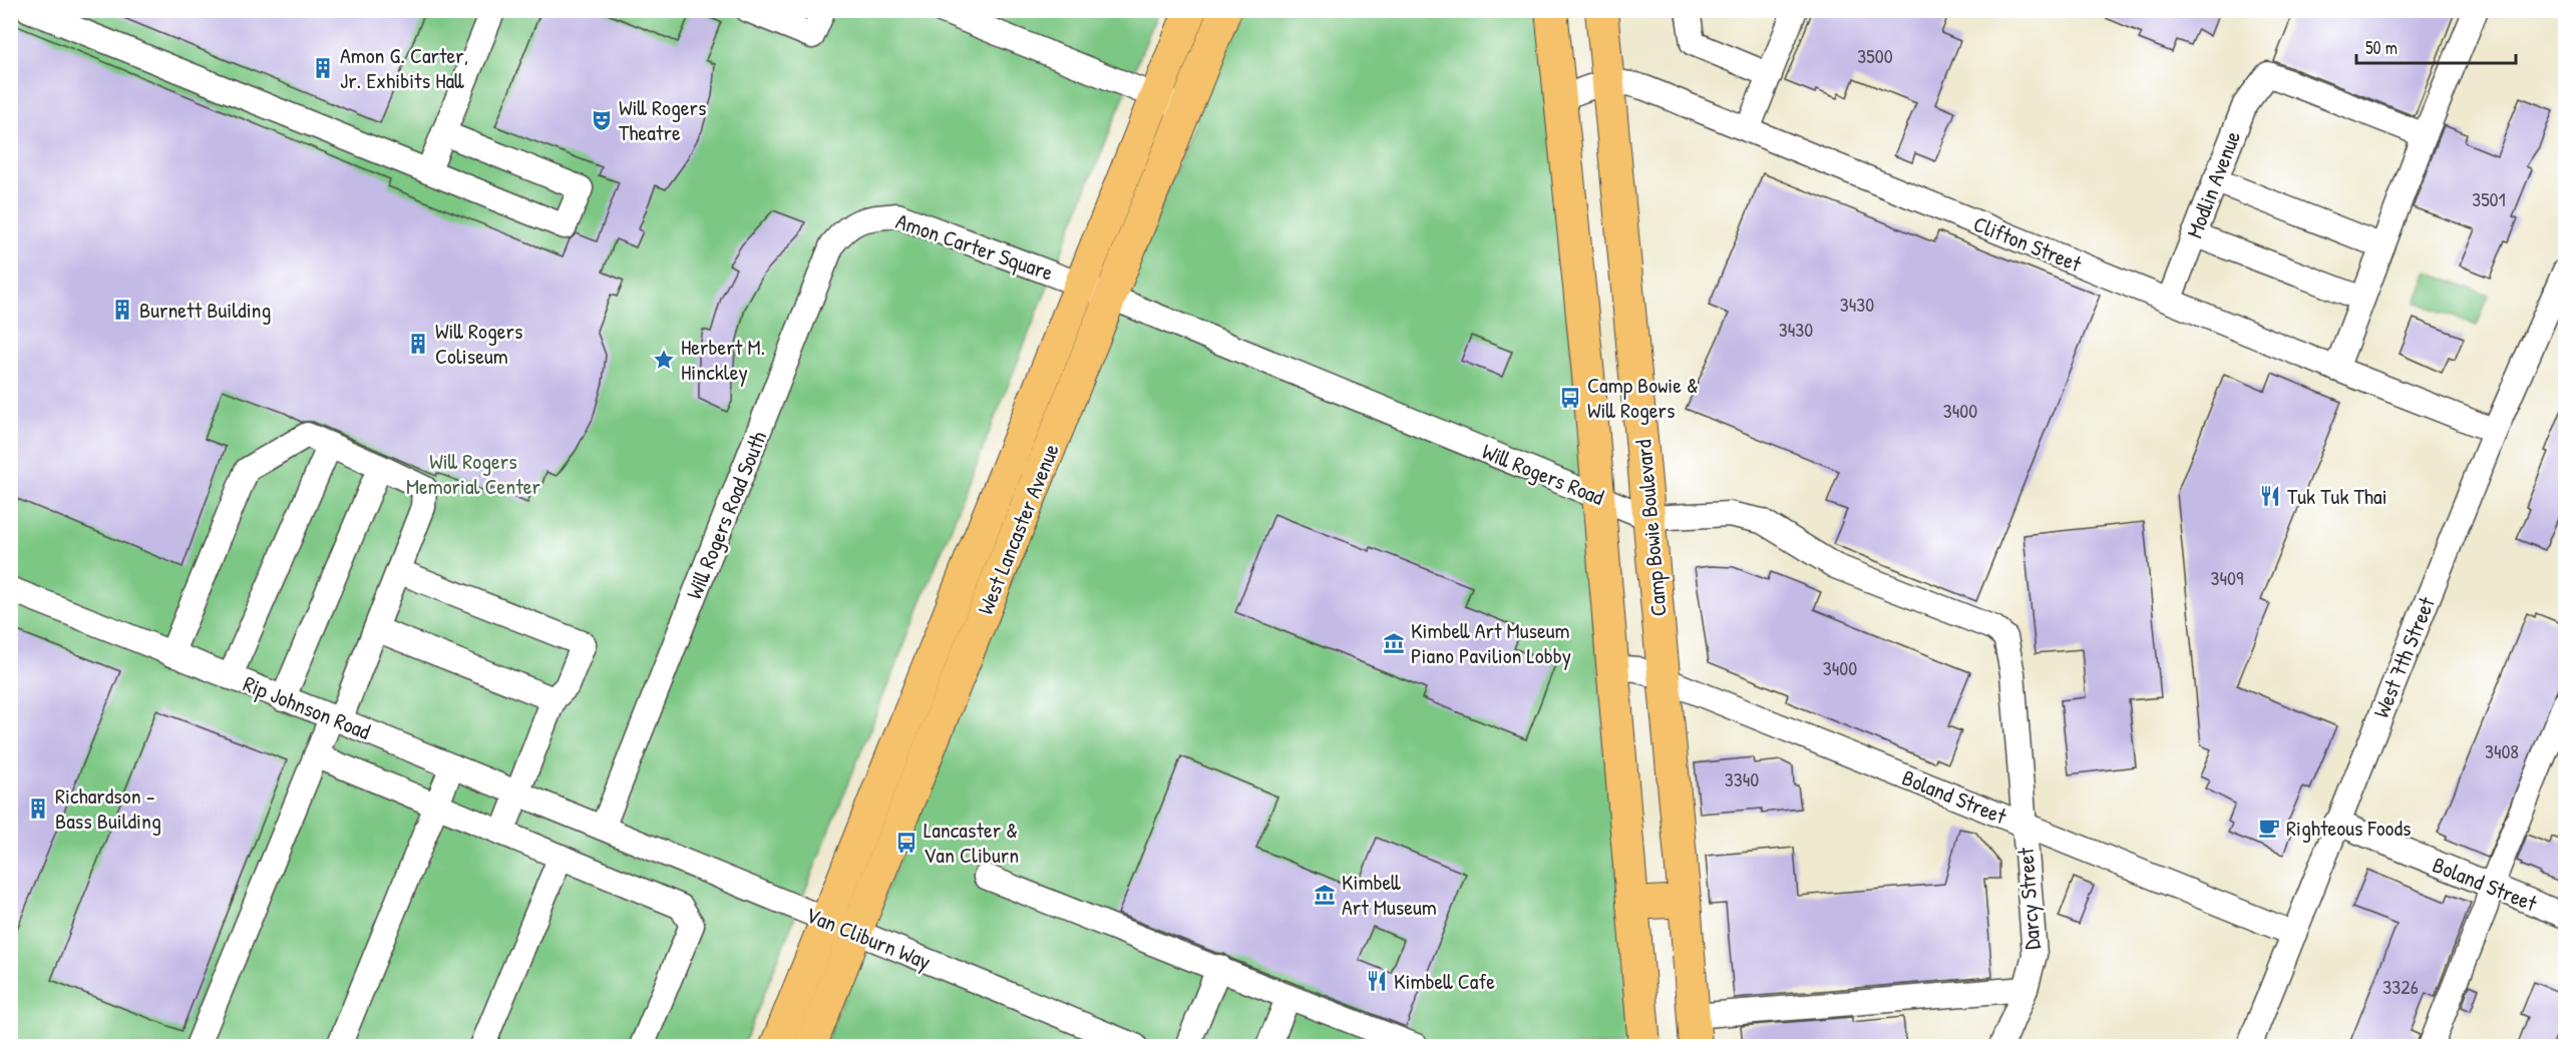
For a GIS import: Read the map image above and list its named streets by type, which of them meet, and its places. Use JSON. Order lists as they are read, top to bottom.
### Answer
{
  "streets": {
    "main road": ["Camp Bowie Boulevard", "West Lancaster Avenue"],
    "street": [
      "Modlin Avenue",
      "Clifton Street",
      "Amon Carter Square",
      "Will Rogers Road",
      "Will Rogers Road South",
      "West 7th Street",
      "Rip Johnson Road",
      "Boland Street",
      "Darcy Street",
      "Van Cliburn Way"
    ]
  },
  "crossings": [
    ["Modlin Avenue", "Clifton Street"],
    ["Clifton Street", "Camp Bowie Boulevard"],
    ["Clifton Street", "West 7th Street"],
    ["Amon Carter Square", "Will Rogers Road"],
    ["Amon Carter Square", "Will Rogers Road South"],
    ["Amon Carter Square", "West Lancaster Avenue"],
    ["Will Rogers Road", "Camp Bowie Boulevard"],
    ["Will Rogers Road", "West Lancaster Avenue"],
    ["Will Rogers Road", "Darcy Street"],
    ["Will Rogers Road South", "Rip Johnson Road"],
    ["Will Rogers Road South", "Van Cliburn Way"],
    ["Camp Bowie Boulevard", "Boland Street"],
    ["West Lancaster Avenue", "Van Cliburn Way"],
    ["West 7th Street", "Boland Street"],
    ["Rip Johnson Road", "Van Cliburn Way"],
    ["Boland Street", "Darcy Street"]
  ],
  "parks": ["Will Rogers Memorial Center"],
  "places": {
    "building": [
      "Amon G. Carter, Jr. Exhibits Hall",
      "Burnett Building",
      "Will Rogers Coliseum",
      "Richardson - Bass Building"
    ],
    "theatre": ["Will Rogers Theatre"],
    "place": ["Herbert M. Hinckley"],
    "bus stop": ["Camp Bowie & Will Rogers", "Lancaster & Van Cliburn"],
    "restaurant": ["Tuk Tuk Thai", "Kimbell Cafe"],
    "museum": ["Kimbell Art Museum Piano Pavilion Lobby", "Kimbell Art Museum"],
    "cafe": ["Righteous Foods"]
  },
  "house_numbers": [
    "3500",
    "3501",
    "3430",
    "3430",
    "3400",
    "3409",
    "3400",
    "3408",
    "3340",
    "3326"
  ],
  "scale_bar": "50 m"
}
